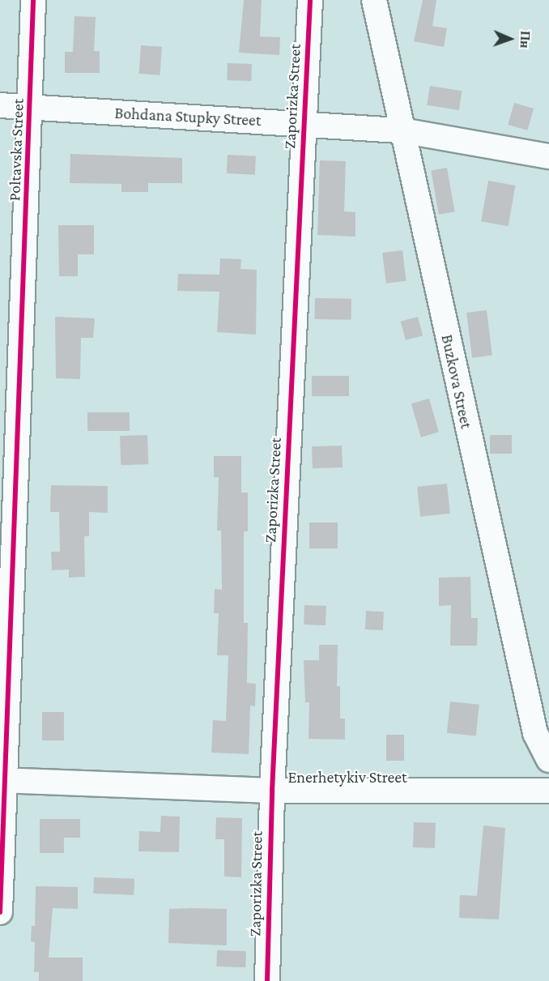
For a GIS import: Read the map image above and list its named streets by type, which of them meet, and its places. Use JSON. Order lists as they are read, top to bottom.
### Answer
{
  "streets": {
    "street": [
      "Zaporizka Street",
      "Bohdana Stupky Street",
      "Poltavska Street",
      "Buzkova Street",
      "Enerhetykiv Street"
    ]
  },
  "crossings": [
    ["Zaporizka Street", "Bohdana Stupky Street"],
    ["Zaporizka Street", "Enerhetykiv Street"],
    ["Bohdana Stupky Street", "Poltavska Street"],
    ["Bohdana Stupky Street", "Buzkova Street"],
    ["Poltavska Street", "Enerhetykiv Street"]
  ],
  "north": "right"
}
